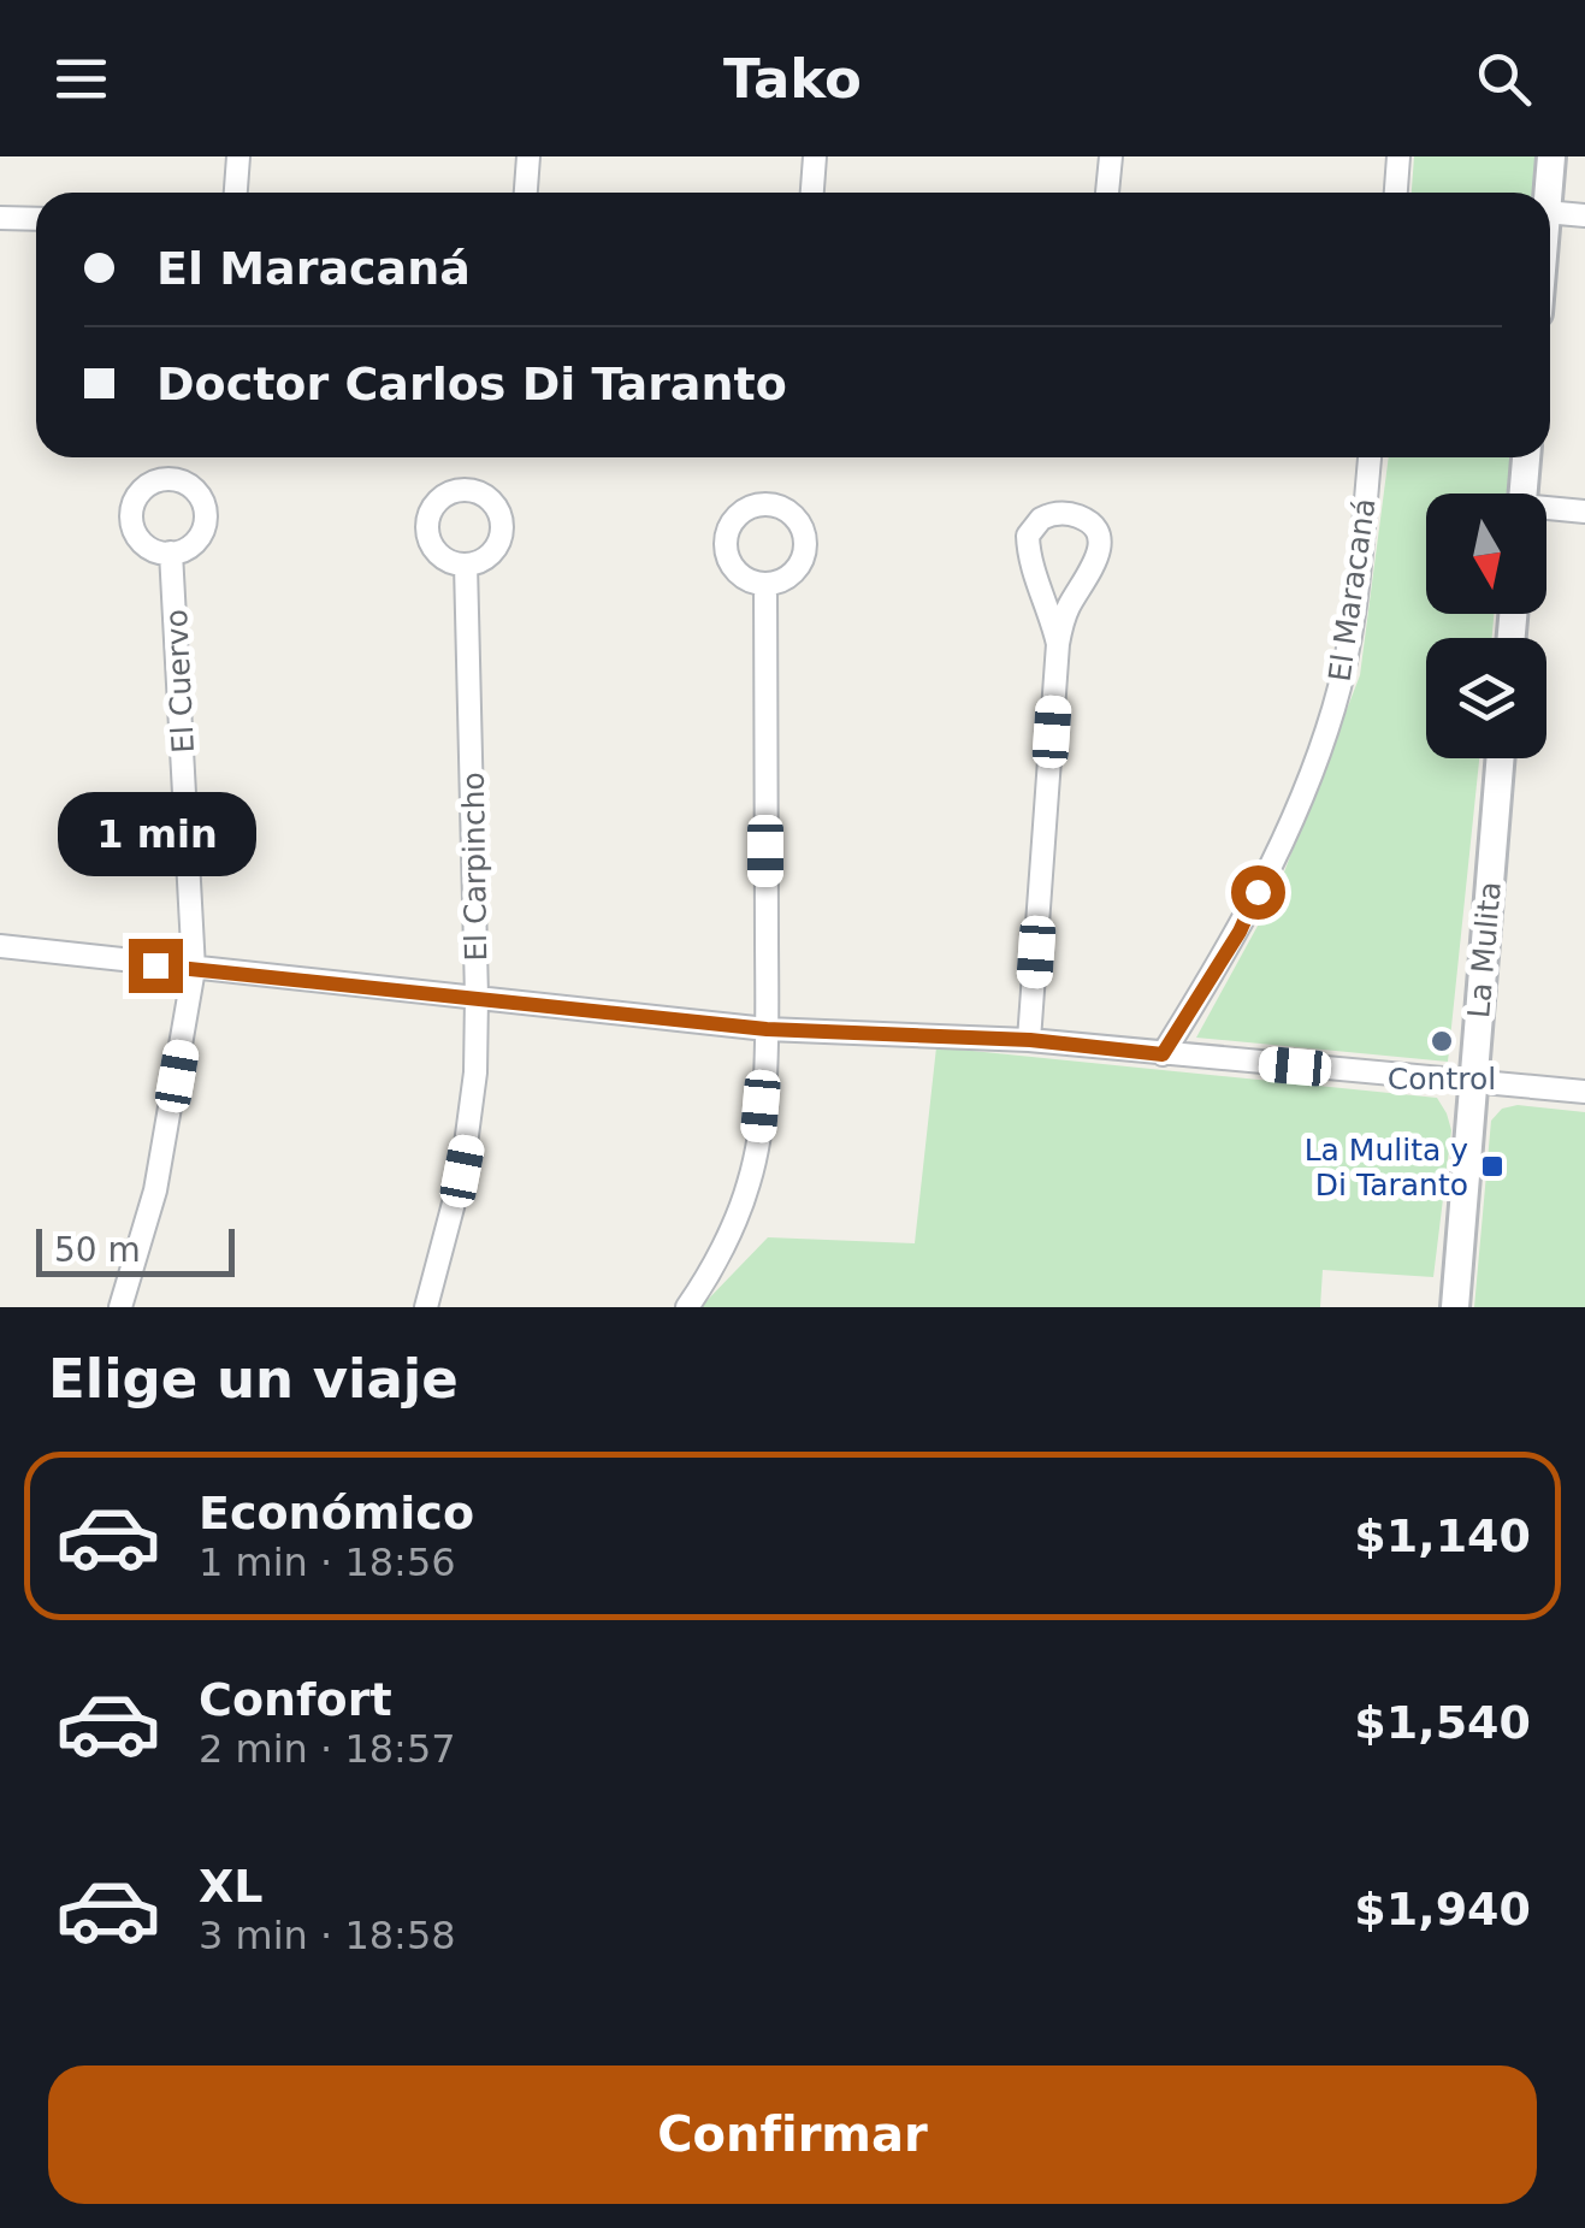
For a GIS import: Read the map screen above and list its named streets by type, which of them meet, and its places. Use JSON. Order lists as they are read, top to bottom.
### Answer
{
  "streets": {
    "street": [
      "El Maracaná",
      "El Cuervo",
      "El Carpincho",
      "La Mulita"
    ]
  },
  "places": {
    "other": ["Control"],
    "transit": ["La Mulita y Di Taranto"]
  },
  "scale_bar": "50 m",
  "north": "bottom",
  "page": {
    "header": "Tako",
    "banner": ["El Maracaná", "Doctor Carlos Di Taranto"],
    "bubble": "1 min",
    "scale": "50 m",
    "heading": "Elige un viaje",
    "list": [
      {
        "name": "Económico",
        "note": "1 min · 18:56",
        "value": "$1,140"
      },
      {
        "name": "Confort",
        "note": "2 min · 18:57",
        "value": "$1,540"
      },
      {
        "name": "XL",
        "note": "3 min · 18:58",
        "value": "$1,940"
      }
    ],
    "buttons": "Confirmar"
  }
}
